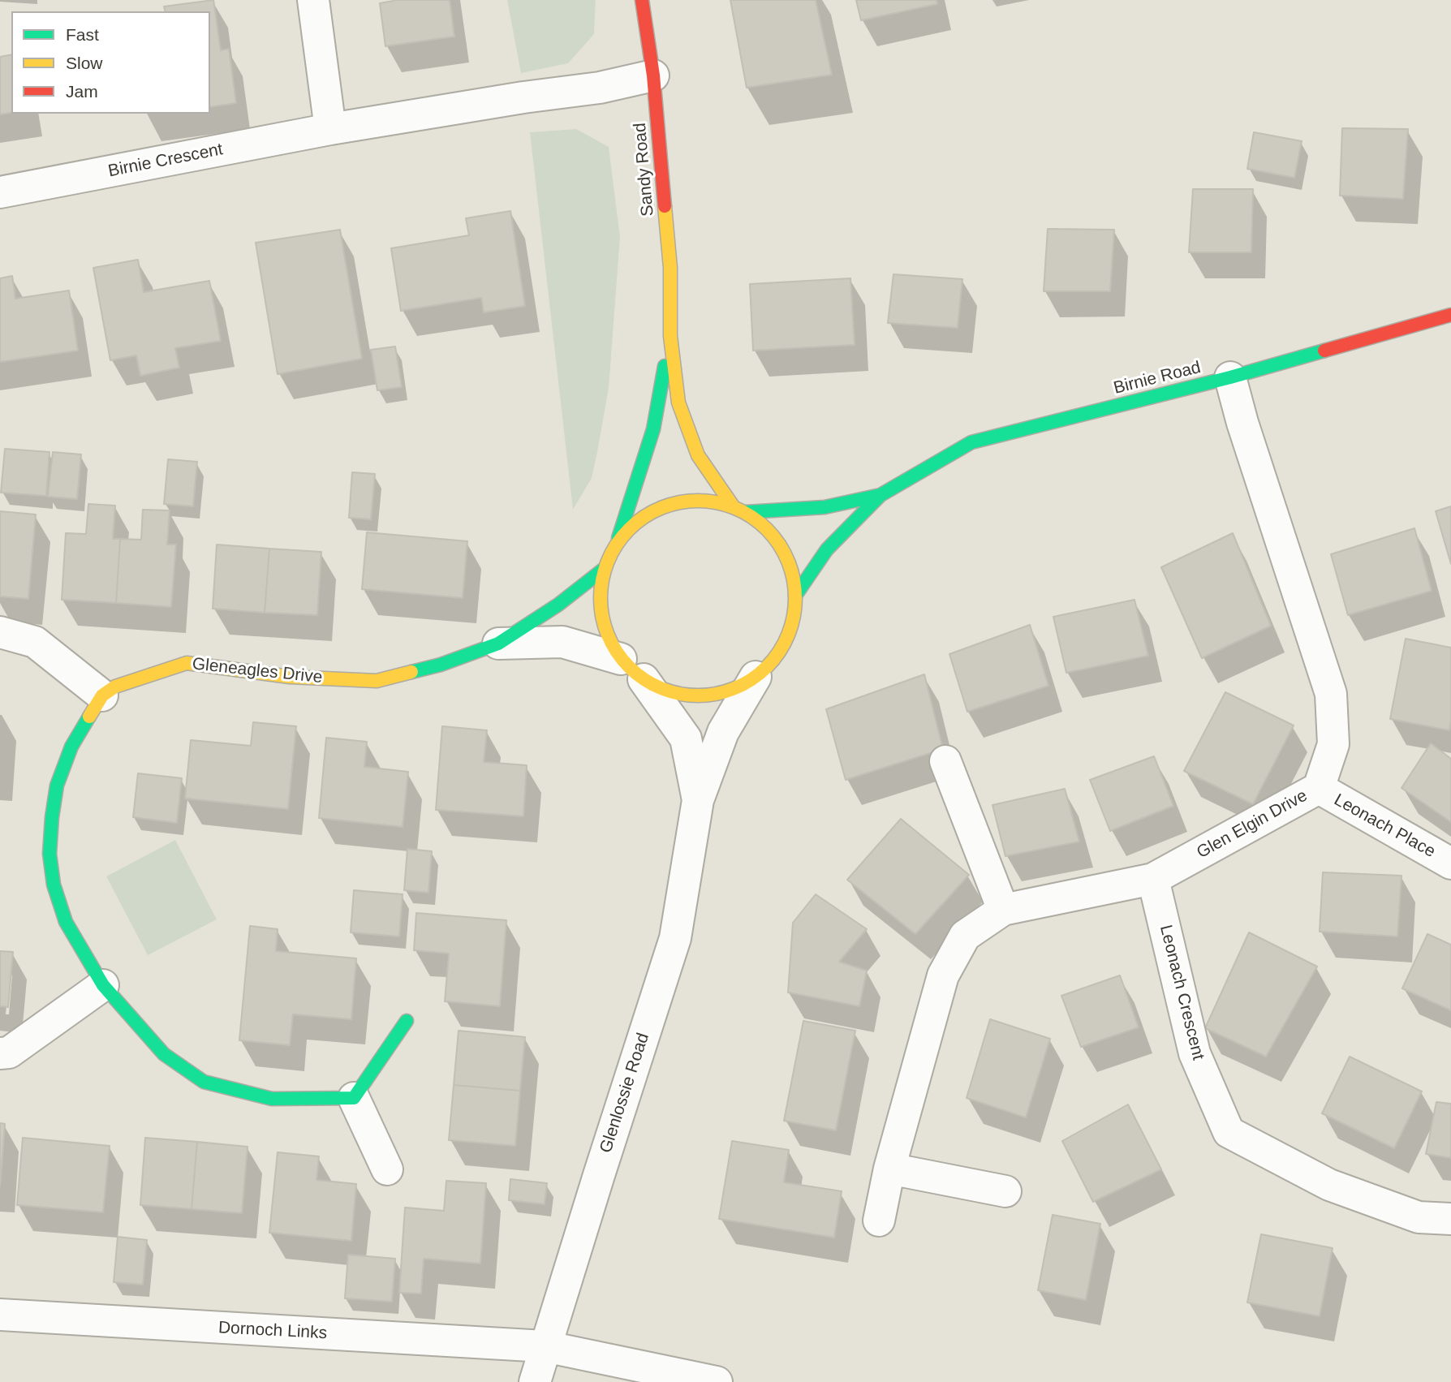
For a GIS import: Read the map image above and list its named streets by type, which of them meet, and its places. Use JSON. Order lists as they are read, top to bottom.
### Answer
{
  "streets": {
    "street": [
      "Birnie Crescent",
      "Sandy Road",
      "Birnie Road",
      "Gleneagles Drive",
      "Glen Elgin Drive",
      "Leonach Place",
      "Leonach Crescent",
      "Glenlossie Road",
      "Dornoch Links"
    ]
  },
  "crossings": [
    ["Birnie Crescent", "Sandy Road"],
    ["Sandy Road", "Birnie Road"],
    ["Sandy Road", "Gleneagles Drive"],
    ["Sandy Road", "Glenlossie Road"],
    ["Birnie Road", "Gleneagles Drive"],
    ["Birnie Road", "Glen Elgin Drive"],
    ["Birnie Road", "Glenlossie Road"],
    ["Gleneagles Drive", "Glenlossie Road"],
    ["Glen Elgin Drive", "Leonach Place"],
    ["Glen Elgin Drive", "Leonach Crescent"],
    ["Glenlossie Road", "Dornoch Links"]
  ],
  "legend": ["Fast", "Slow", "Jam"]
}
